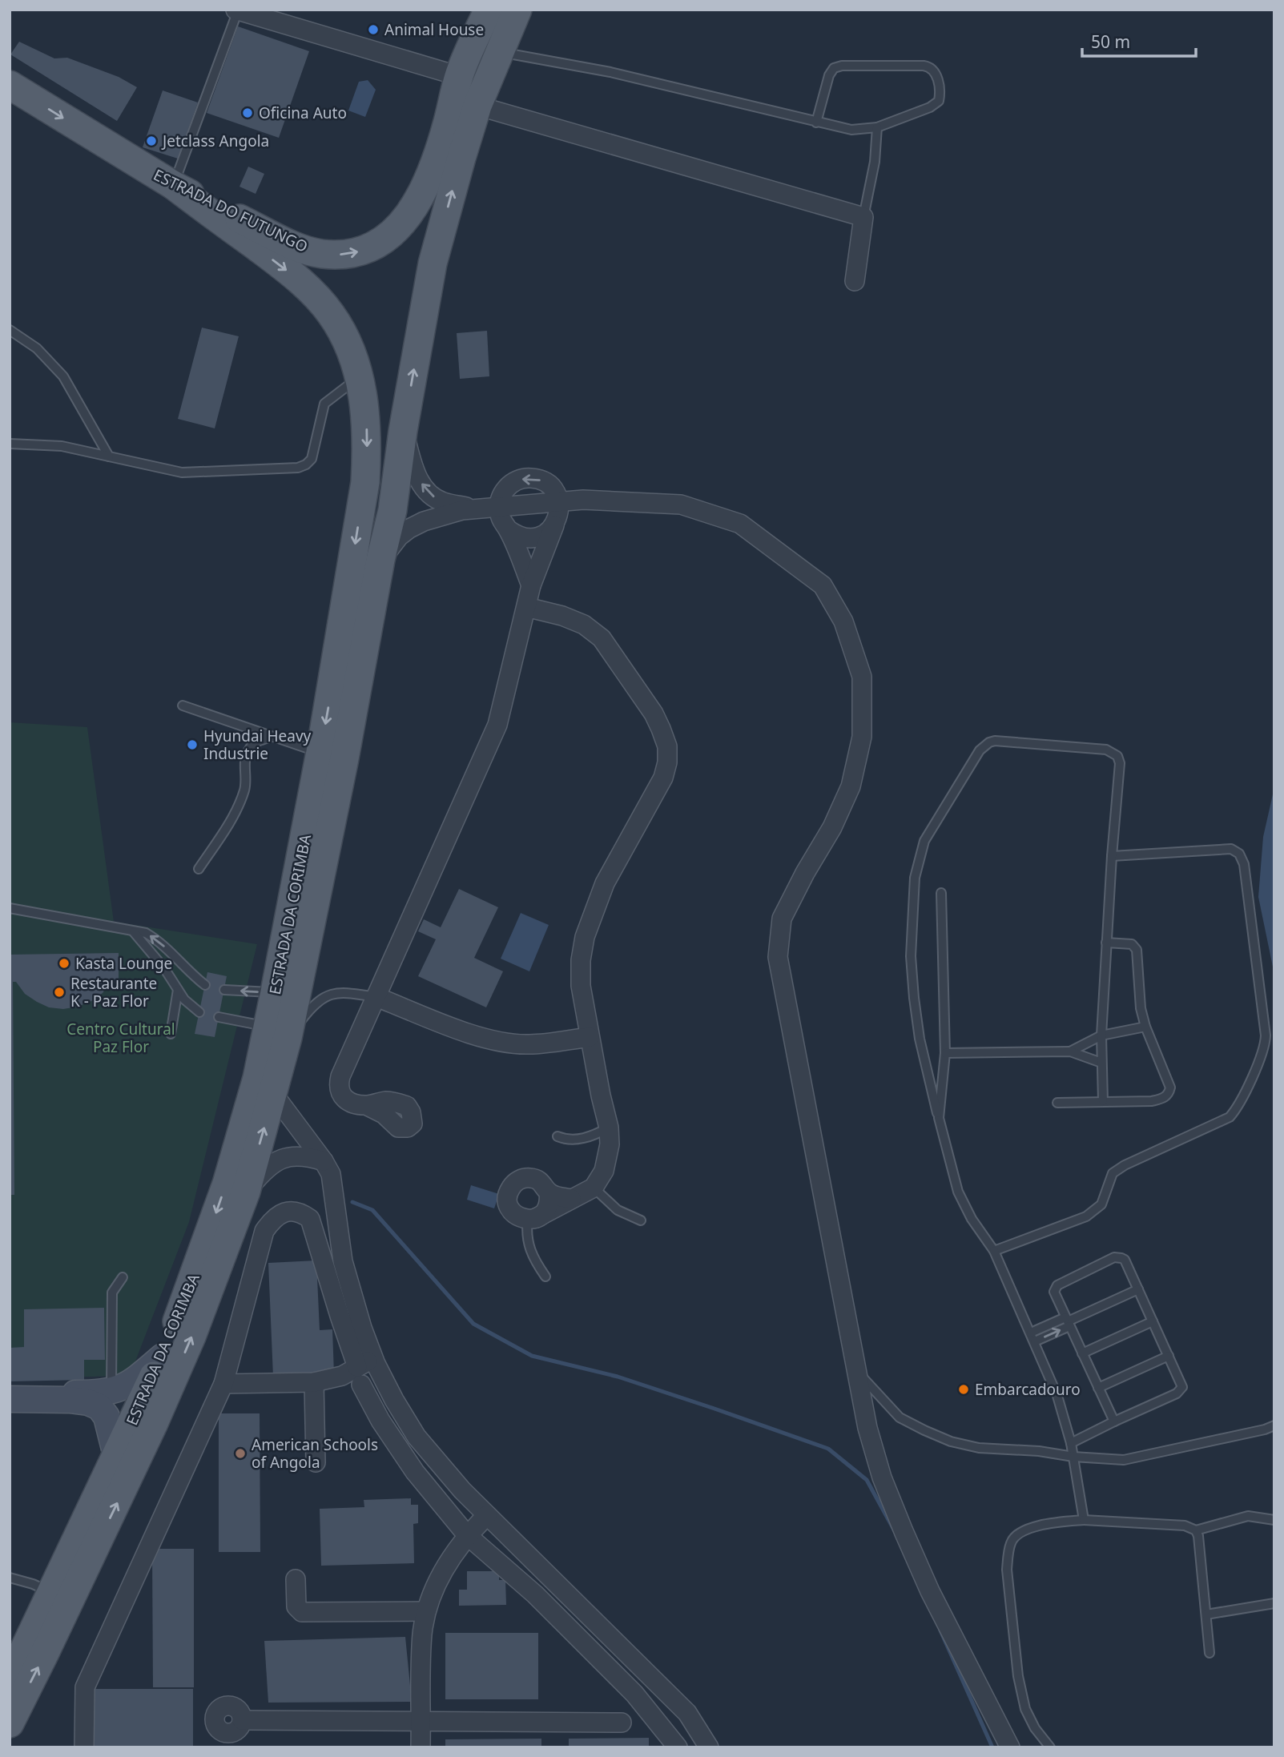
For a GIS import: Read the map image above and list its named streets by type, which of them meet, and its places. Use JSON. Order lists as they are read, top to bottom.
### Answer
{
  "streets": {
    "main road": ["ESTRADA DO FUTUNGO", "ESTRADA DA CORIMBA"]
  },
  "crossings": [
    ["ESTRADA DO FUTUNGO", "ESTRADA DA CORIMBA"]
  ],
  "parks": ["Centro Cultural Paz Flor"],
  "places": [
    "Animal House",
    "Oficina Auto",
    "Jetclass Angola",
    "Hyundai Heavy Industrie",
    "Kasta Lounge",
    "Restaurante K - Paz Flor",
    "Embarcadouro",
    "American Schools of Angola"
  ],
  "scale_bar": "50 m"
}
